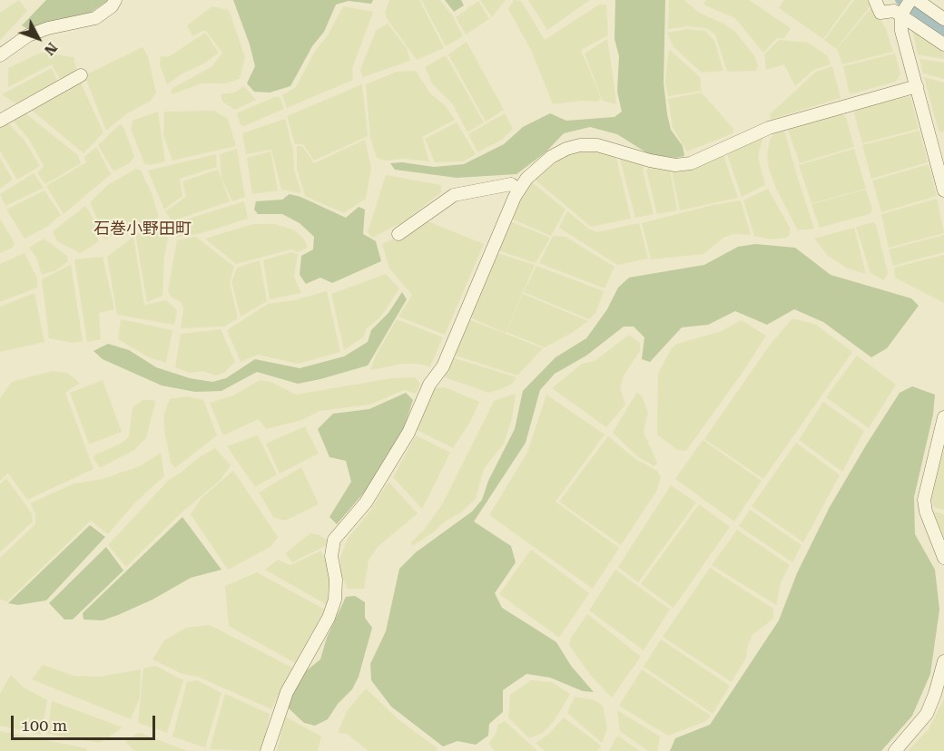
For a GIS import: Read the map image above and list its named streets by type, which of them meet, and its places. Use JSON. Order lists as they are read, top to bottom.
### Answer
{
  "districts": ["石巻小野田町"],
  "scale_bar": "100 m",
  "north": "bottom right"
}
